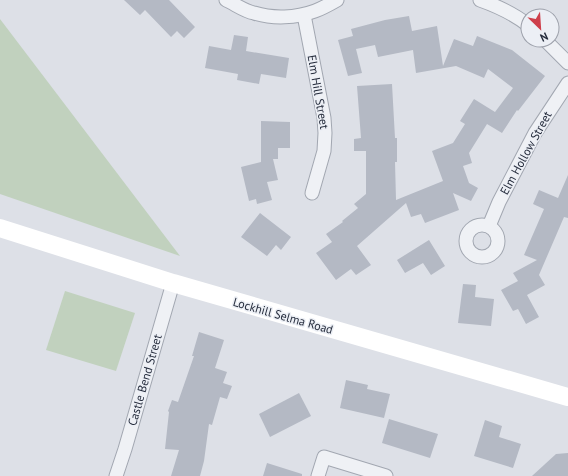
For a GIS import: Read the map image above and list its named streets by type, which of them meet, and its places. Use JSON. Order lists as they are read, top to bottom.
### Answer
{
  "streets": {
    "main road": ["Lockhill Selma Road"],
    "street": ["Elm Hill Street", "Elm Hollow Street", "Castle Bend Street"]
  },
  "crossings": [
    ["Lockhill Selma Road", "Castle Bend Street"]
  ],
  "north": "bottom right"
}
